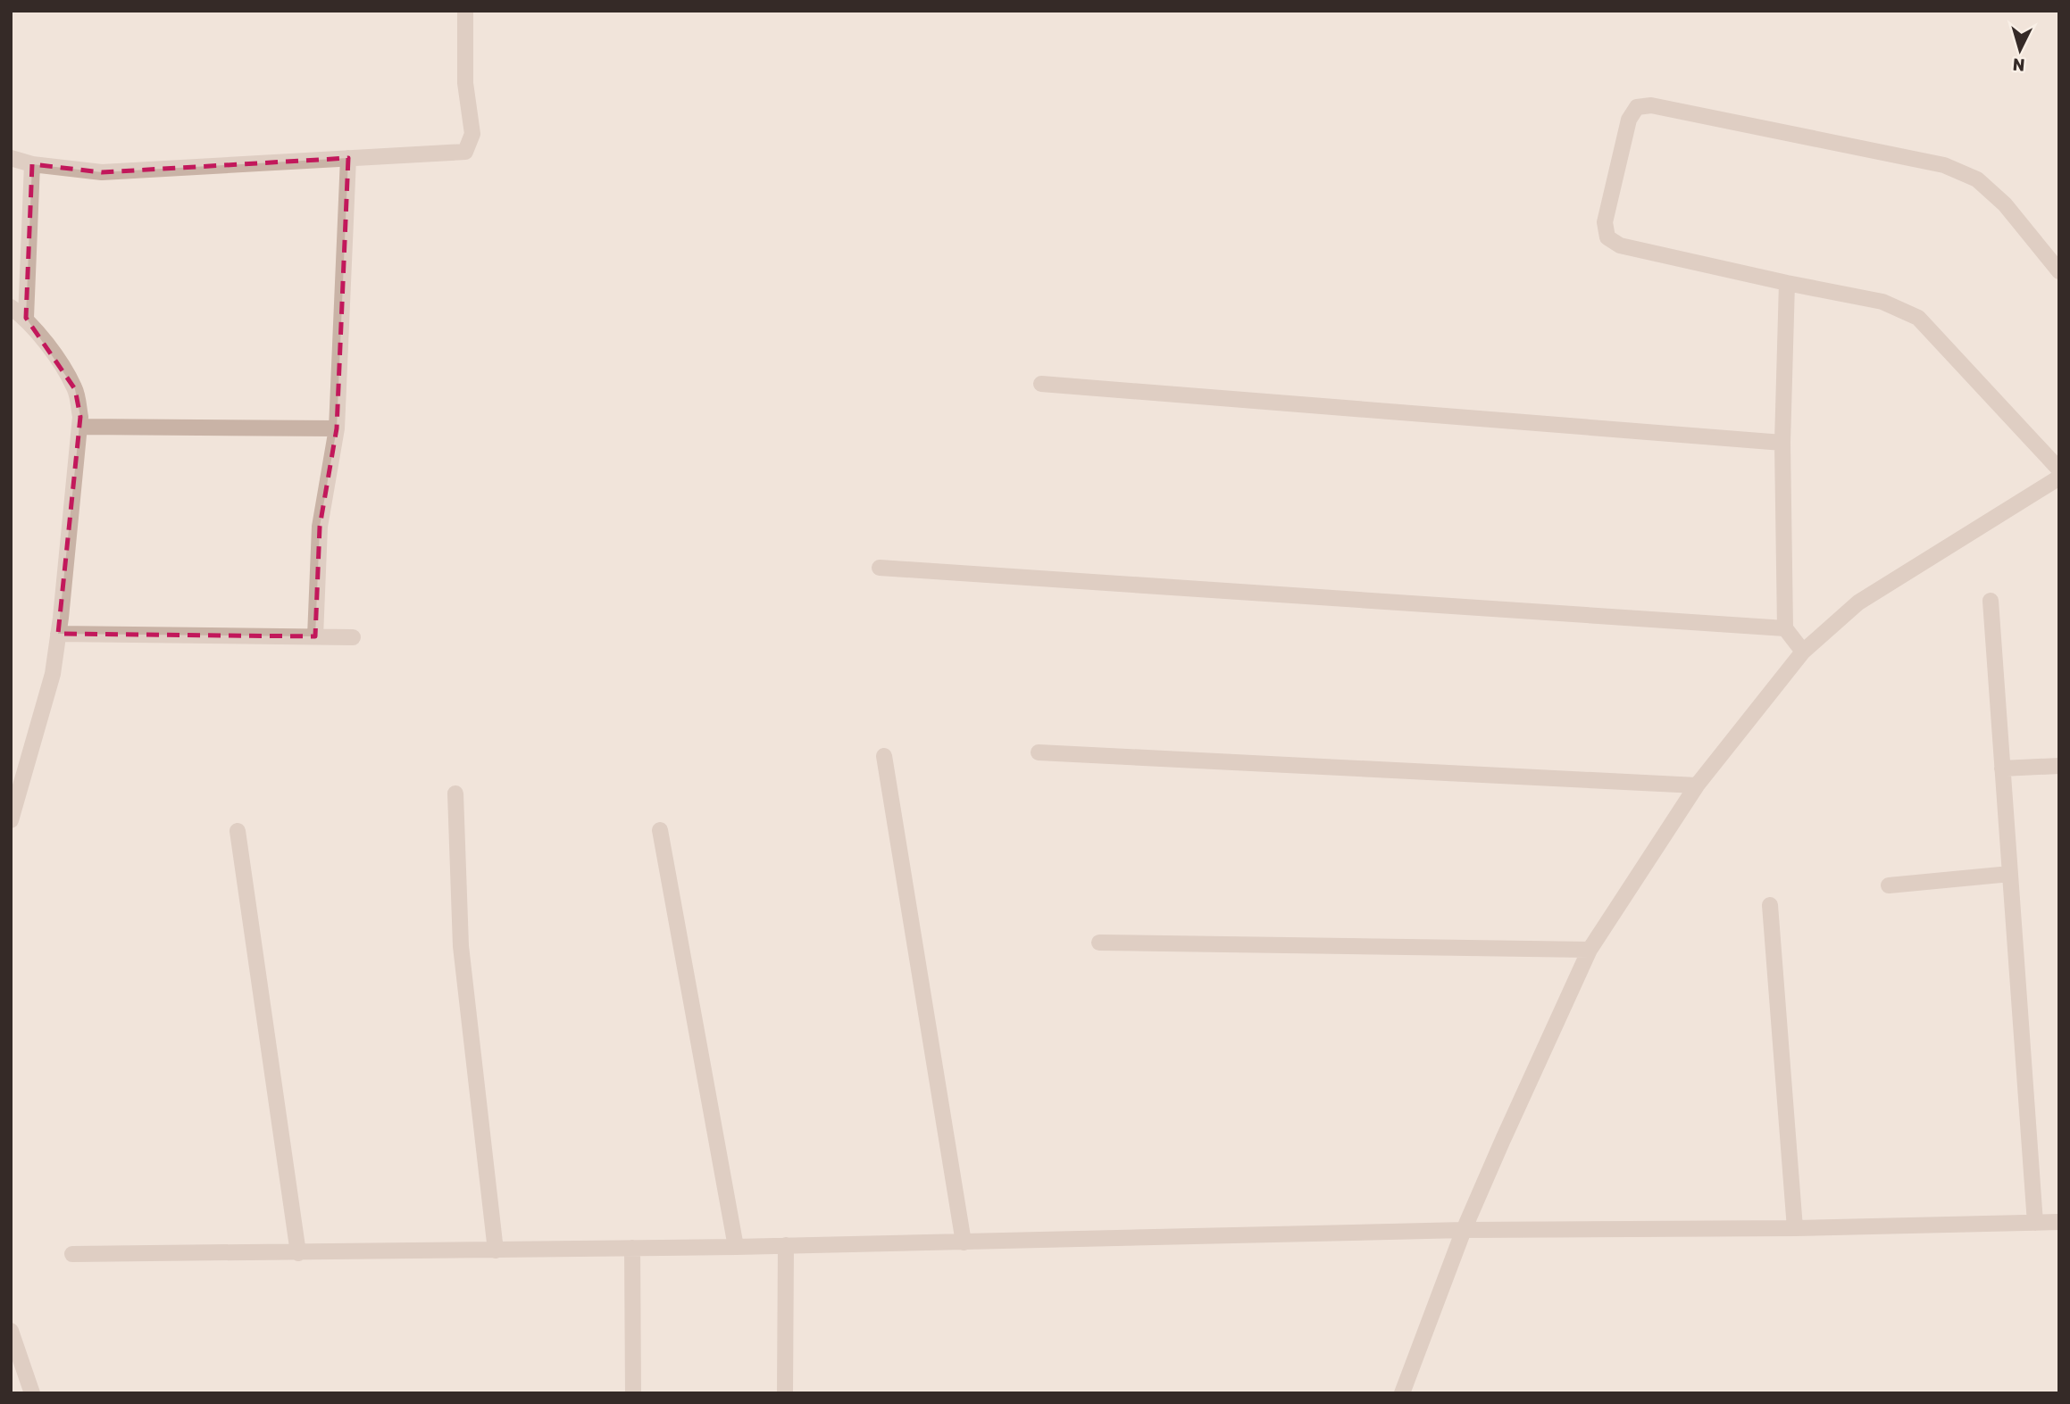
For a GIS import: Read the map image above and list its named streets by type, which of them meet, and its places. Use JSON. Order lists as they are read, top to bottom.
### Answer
{
  "north": "bottom"
}
